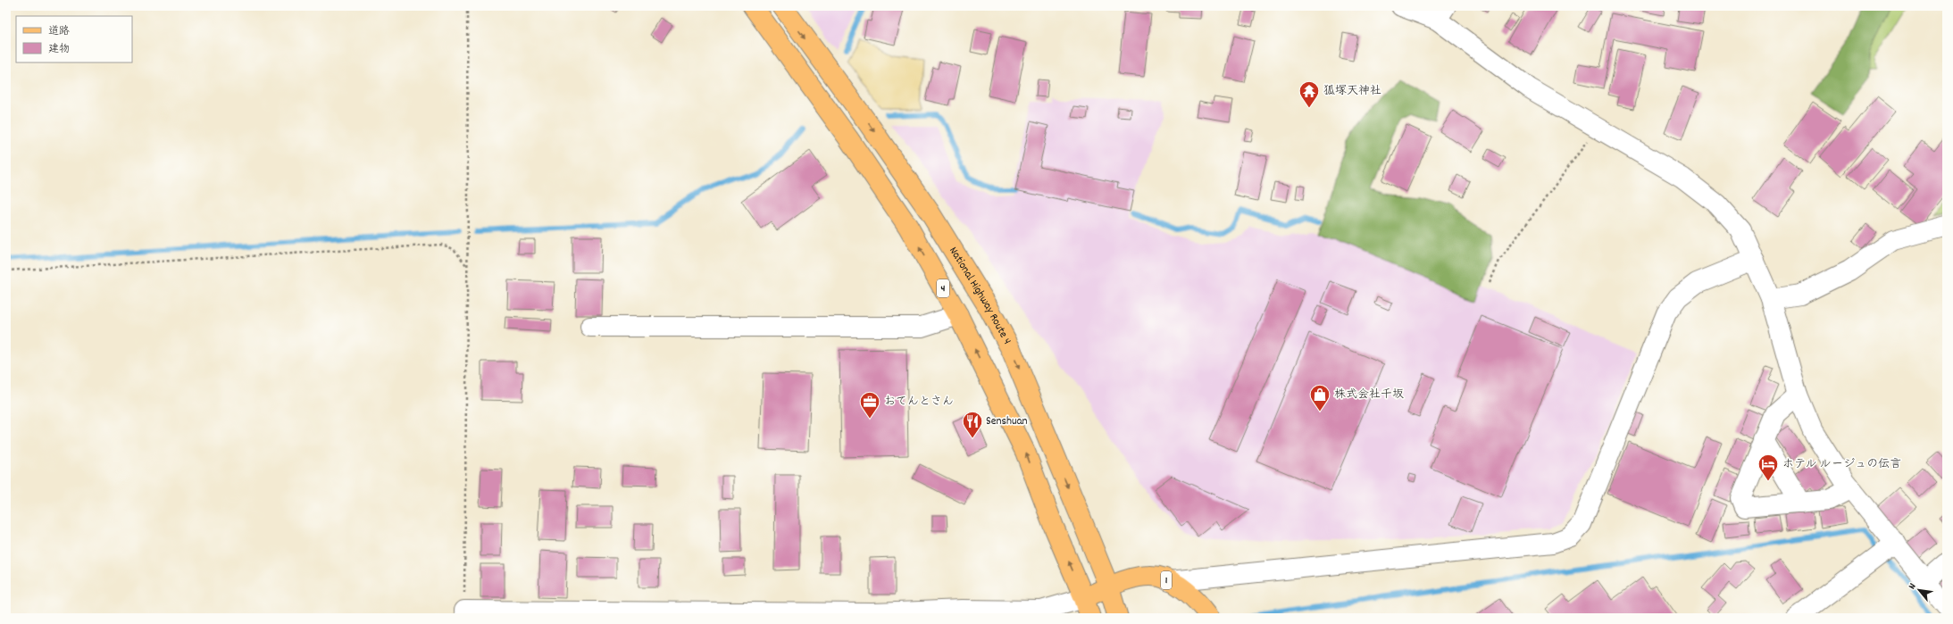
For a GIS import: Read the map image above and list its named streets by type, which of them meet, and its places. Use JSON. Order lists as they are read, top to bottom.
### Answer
{
  "streets": {
    "main road": ["4", "National Highway Route 4", "1"]
  },
  "crossings": [
    ["4", "1"],
    ["National Highway Route 4", "1"]
  ],
  "places": {
    "temple": ["狐塚天神社"],
    "shop": ["株式会社千坂"],
    "office": ["おてんとさん"],
    "restaurant": ["Senshuan"],
    "hotel": ["ホテル ルージュの伝言"]
  },
  "legend": ["道路", "建物"],
  "north": "top left"
}
